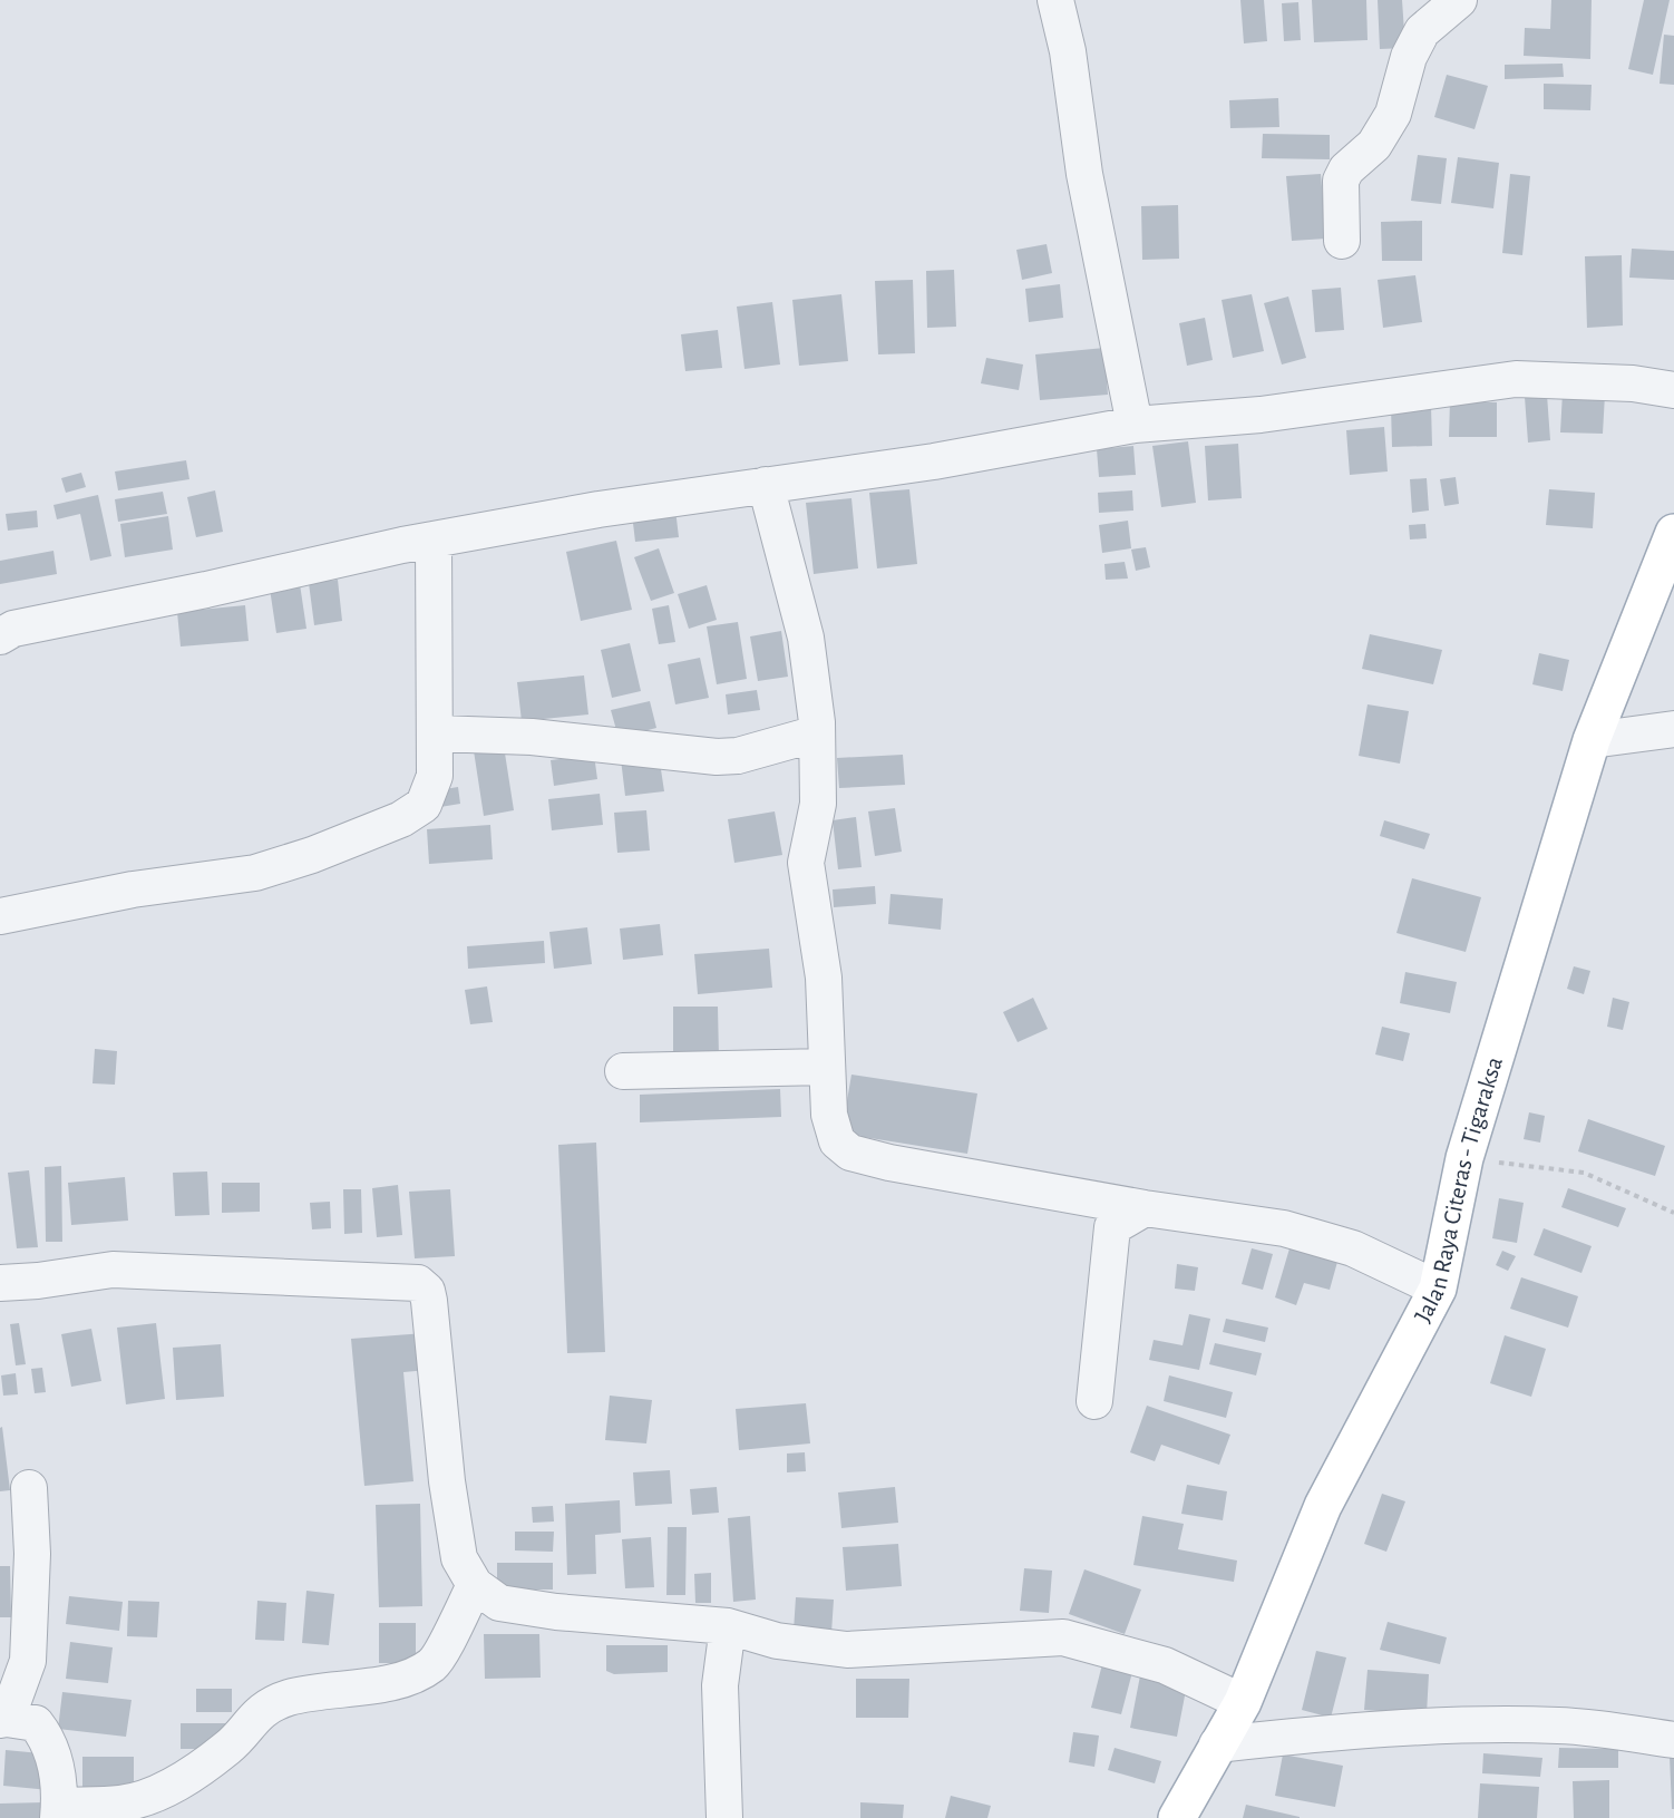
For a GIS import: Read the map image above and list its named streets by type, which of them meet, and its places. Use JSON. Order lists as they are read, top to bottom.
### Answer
{
  "streets": {
    "main road": ["Jalan Raya Citeras - Tigaraksa"]
  }
}
